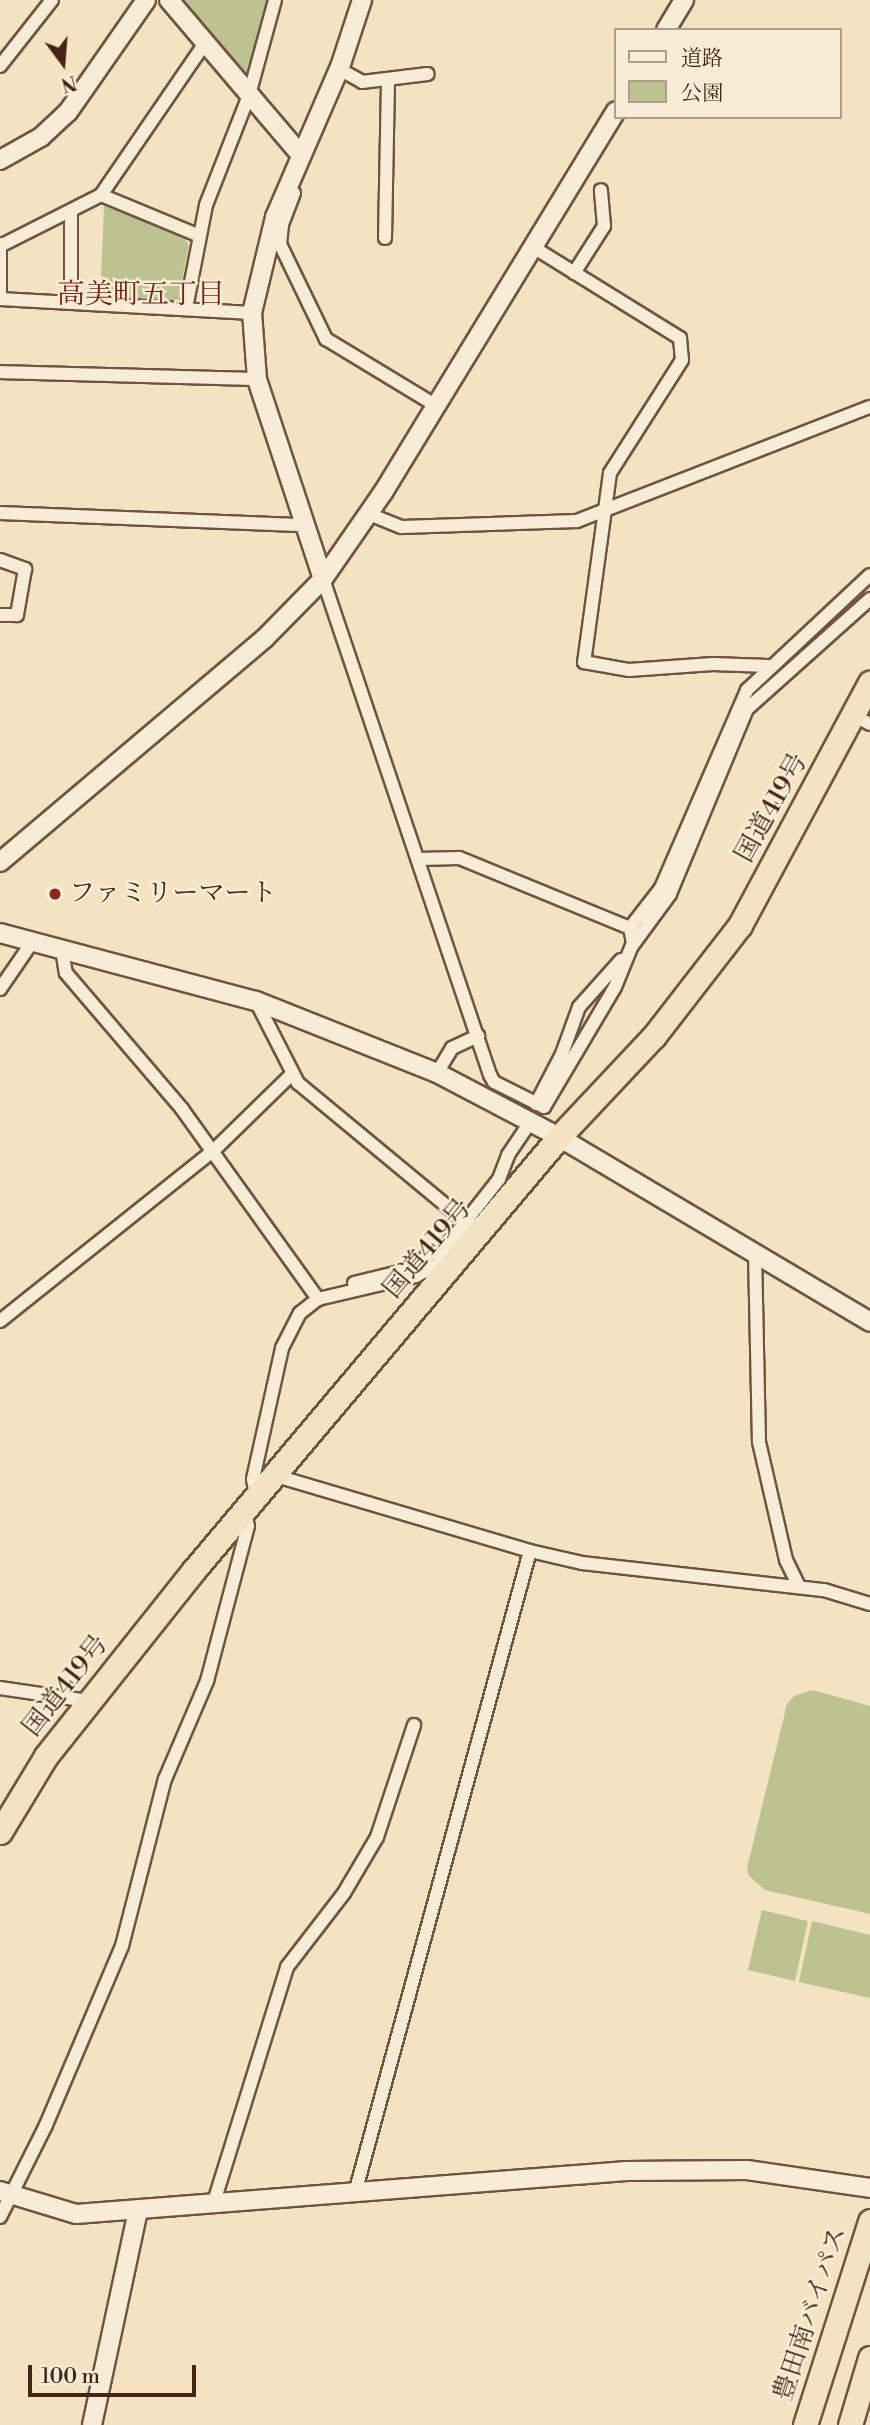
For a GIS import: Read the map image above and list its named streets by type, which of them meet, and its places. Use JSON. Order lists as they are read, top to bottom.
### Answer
{
  "streets": {
    "highway": ["国道419号", "豊田南バイパス"]
  },
  "districts": ["高美町五丁目"],
  "places": ["ファミリーマート"],
  "legend": ["道路", "公園"],
  "scale_bar": "100 m",
  "north": "bottom"
}
